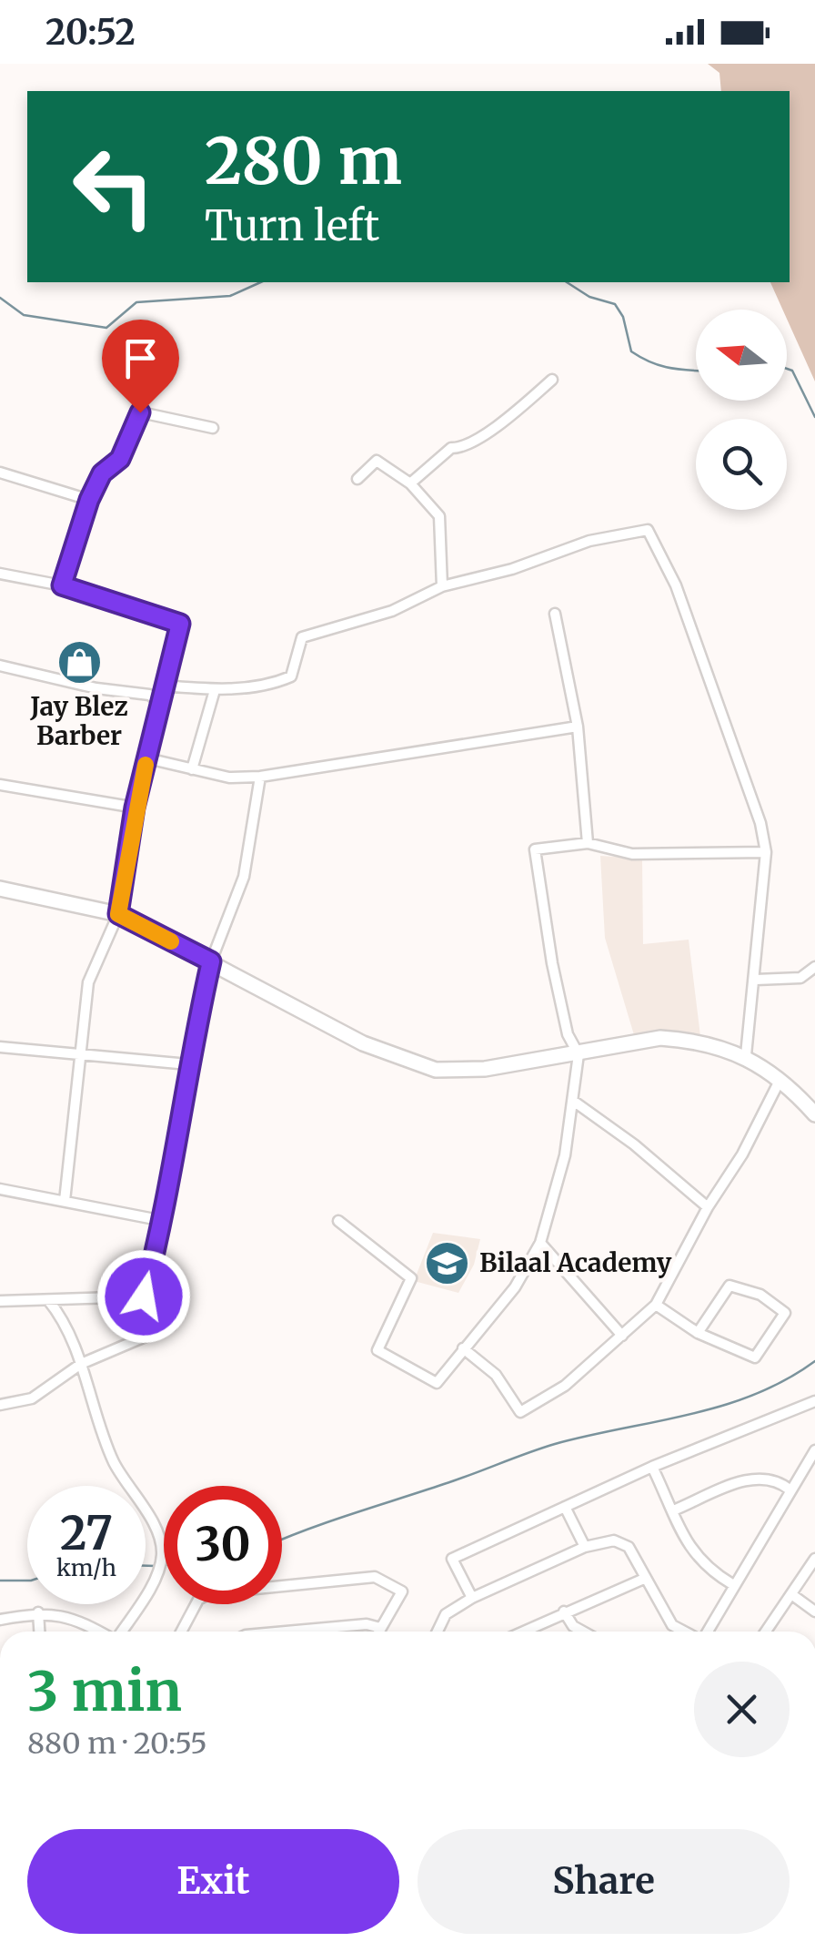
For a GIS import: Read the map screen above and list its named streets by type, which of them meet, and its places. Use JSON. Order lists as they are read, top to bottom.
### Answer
{
  "places": {
    "shop": ["Jay Blez Barber"],
    "school or university": ["Bilaal Academy"]
  },
  "north": "left",
  "page": {
    "status": "20:52",
    "turn": ["280 m", "Turn left"],
    "speed": "27 km/h",
    "limit": "30",
    "heading": ["3 min", "880 m · 20:55"],
    "buttons": ["Exit", "Share"]
  }
}
